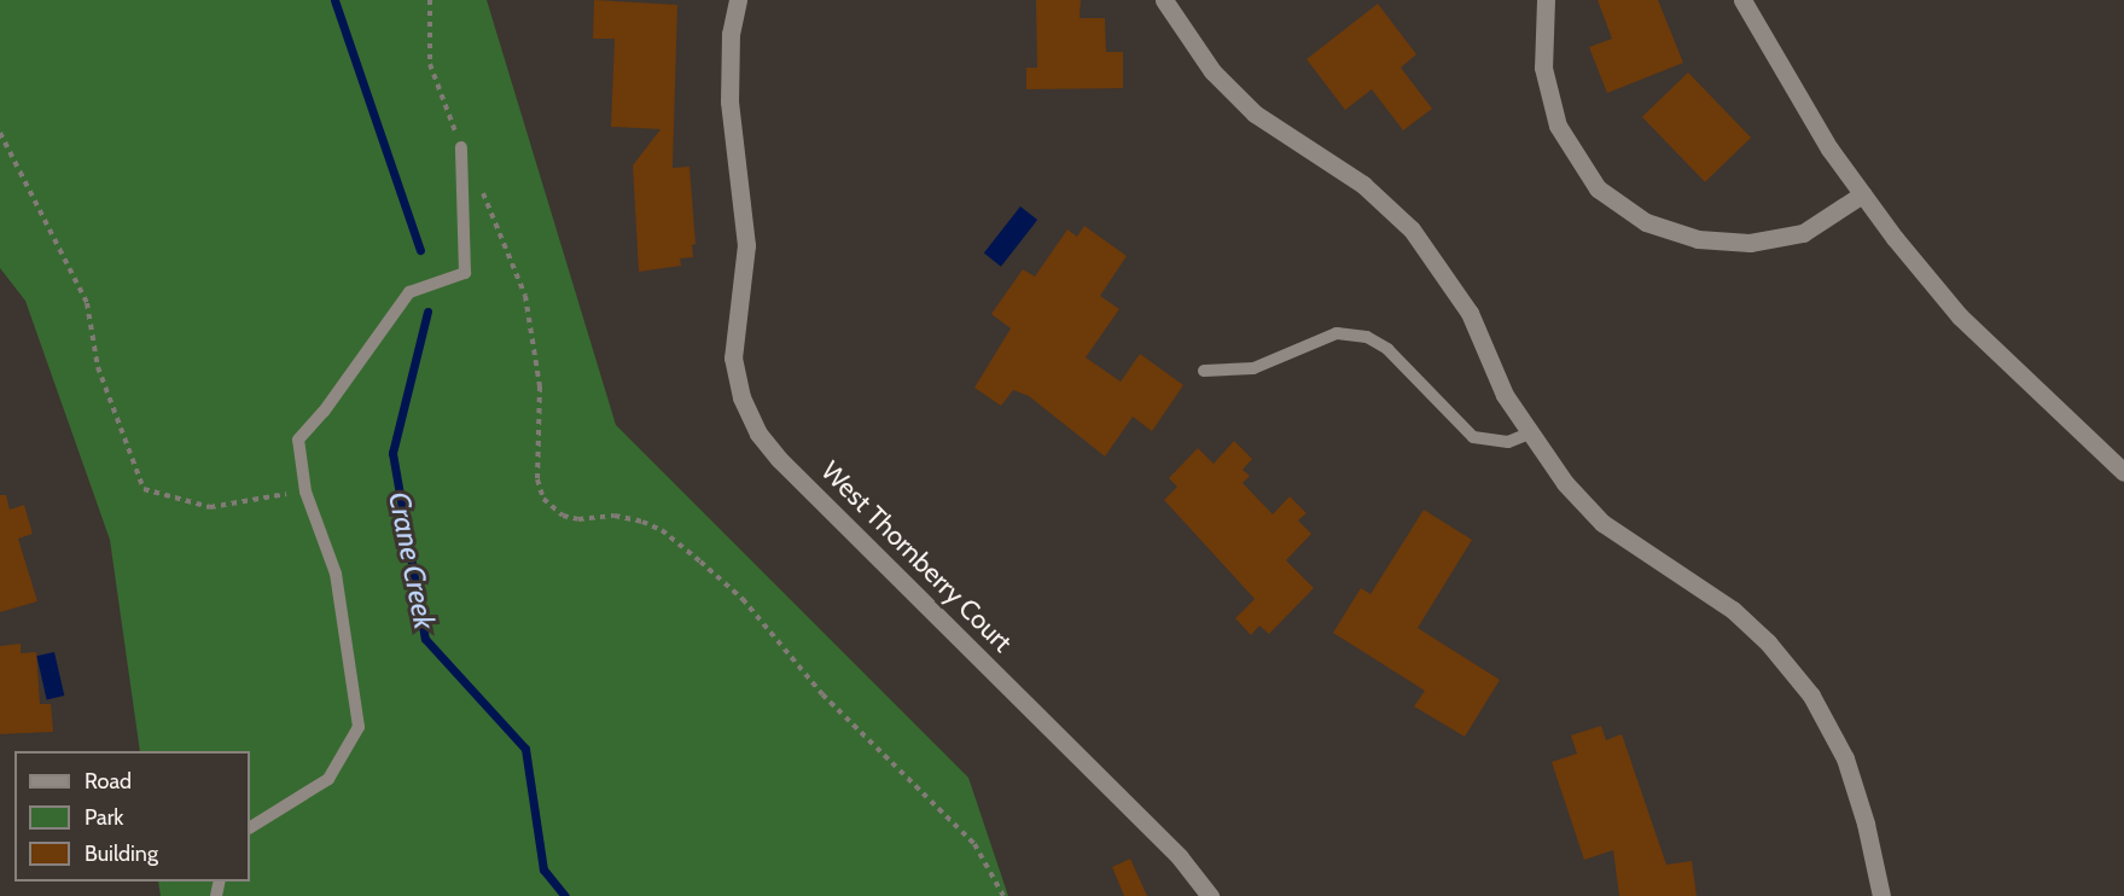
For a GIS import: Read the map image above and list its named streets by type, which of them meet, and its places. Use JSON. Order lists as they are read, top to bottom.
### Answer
{
  "streets": {
    "street": ["West Thornberry Court"]
  },
  "water": ["Crane Creek"],
  "legend": ["Road", "Park", "Building"]
}
